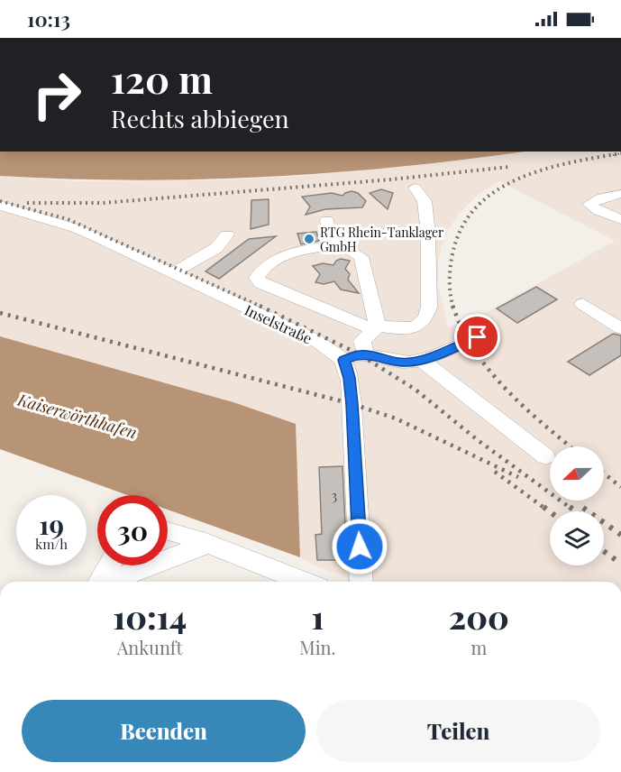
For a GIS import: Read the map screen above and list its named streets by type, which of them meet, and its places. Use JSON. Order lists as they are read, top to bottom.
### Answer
{
  "streets": {
    "street": ["Inselstraße"]
  },
  "water": ["Kaiserwörthhafen"],
  "places": ["RTG Rhein-Tanklager GmbH"],
  "house_numbers": ["3"],
  "north": "left",
  "page": {
    "status": "10:13",
    "turn": ["120 m", "Rechts abbiegen"],
    "speed": "19 km/h",
    "limit": "30",
    "eta": [
      "10:14",
      "Ankunft",
      "1",
      "Min.",
      "200",
      "m"
    ],
    "buttons": ["Beenden", "Teilen"]
  }
}
